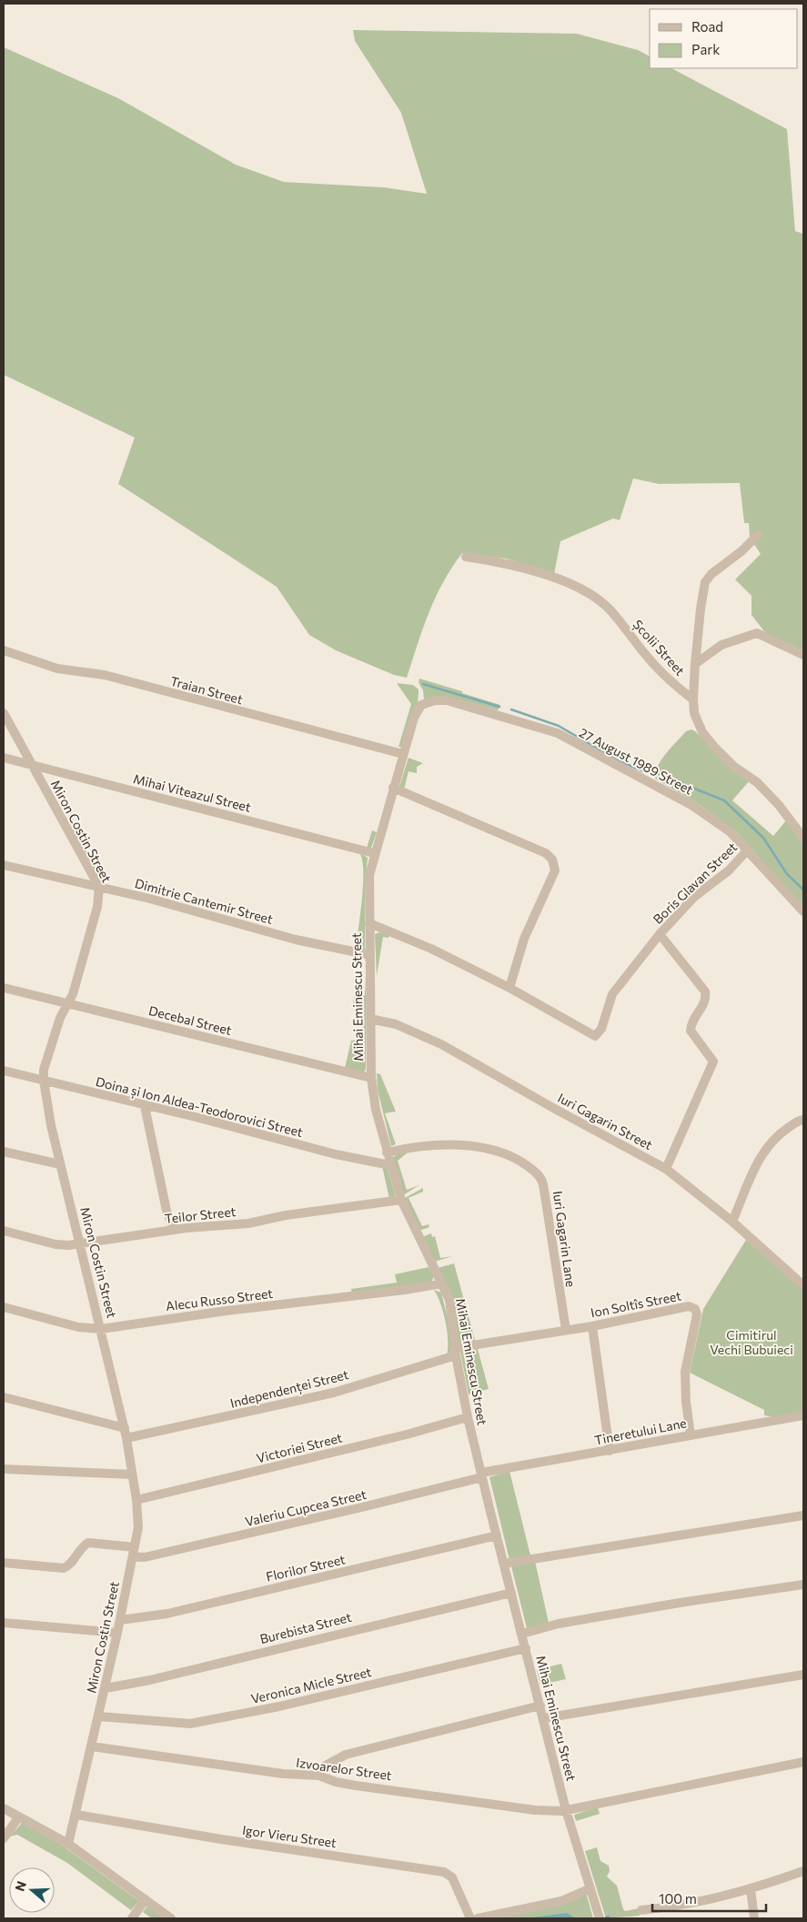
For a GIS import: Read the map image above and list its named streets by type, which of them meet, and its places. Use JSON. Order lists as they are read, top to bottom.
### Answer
{
  "streets": {
    "street": [
      "Școlii Street",
      "Traian Street",
      "27 August 1989 Street",
      "Mihai Viteazul Street",
      "Miron Costin Street",
      "Boris Glavan Street",
      "Dimitrie Cantemir Street",
      "Mihai Eminescu Street",
      "Decebal Street",
      "Doina și Ion Aldea-Teodorovici Street",
      "Iuri Gagarin Street",
      "Teilor Street",
      "Iuri Gagarin Lane",
      "Alecu Russo Street",
      "Ion Soltîs Street",
      "Independenței Street",
      "Tineretului Lane",
      "Victoriei Street",
      "Valeriu Cupcea Street",
      "Florilor Street",
      "Burebista Street",
      "Veronica Micle Street",
      "Izvoarelor Street",
      "Igor Vieru Street"
    ]
  },
  "crossings": [
    ["Traian Street", "Mihai Eminescu Street"],
    ["27 August 1989 Street", "Boris Glavan Street"],
    ["27 August 1989 Street", "Mihai Eminescu Street"],
    ["Mihai Viteazul Street", "Miron Costin Street"],
    ["Mihai Viteazul Street", "Mihai Eminescu Street"],
    ["Miron Costin Street", "Dimitrie Cantemir Street"],
    ["Miron Costin Street", "Decebal Street"],
    ["Miron Costin Street", "Doina și Ion Aldea-Teodorovici Street"],
    ["Miron Costin Street", "Teilor Street"],
    ["Miron Costin Street", "Alecu Russo Street"],
    ["Miron Costin Street", "Independenței Street"],
    ["Miron Costin Street", "Victoriei Street"],
    ["Miron Costin Street", "Valeriu Cupcea Street"],
    ["Miron Costin Street", "Florilor Street"],
    ["Miron Costin Street", "Burebista Street"],
    ["Miron Costin Street", "Veronica Micle Street"],
    ["Miron Costin Street", "Izvoarelor Street"],
    ["Miron Costin Street", "Igor Vieru Street"],
    ["Boris Glavan Street", "Iuri Gagarin Street"],
    ["Dimitrie Cantemir Street", "Mihai Eminescu Street"],
    ["Mihai Eminescu Street", "Decebal Street"],
    ["Mihai Eminescu Street", "Doina și Ion Aldea-Teodorovici Street"],
    ["Mihai Eminescu Street", "Iuri Gagarin Street"],
    ["Mihai Eminescu Street", "Teilor Street"],
    ["Mihai Eminescu Street", "Iuri Gagarin Lane"],
    ["Mihai Eminescu Street", "Alecu Russo Street"],
    ["Mihai Eminescu Street", "Ion Soltîs Street"],
    ["Mihai Eminescu Street", "Independenței Street"],
    ["Mihai Eminescu Street", "Tineretului Lane"],
    ["Mihai Eminescu Street", "Victoriei Street"],
    ["Mihai Eminescu Street", "Valeriu Cupcea Street"],
    ["Mihai Eminescu Street", "Florilor Street"],
    ["Mihai Eminescu Street", "Burebista Street"],
    ["Mihai Eminescu Street", "Veronica Micle Street"],
    ["Mihai Eminescu Street", "Izvoarelor Street"],
    ["Iuri Gagarin Lane", "Ion Soltîs Street"],
    ["Ion Soltîs Street", "Independenței Street"],
    ["Ion Soltîs Street", "Tineretului Lane"],
    ["Tineretului Lane", "Valeriu Cupcea Street"]
  ],
  "parks": ["Cimitirul Vechi Bubuieci"],
  "legend": ["Road", "Park"],
  "scale_bar": "100 m",
  "north": "left"
}
